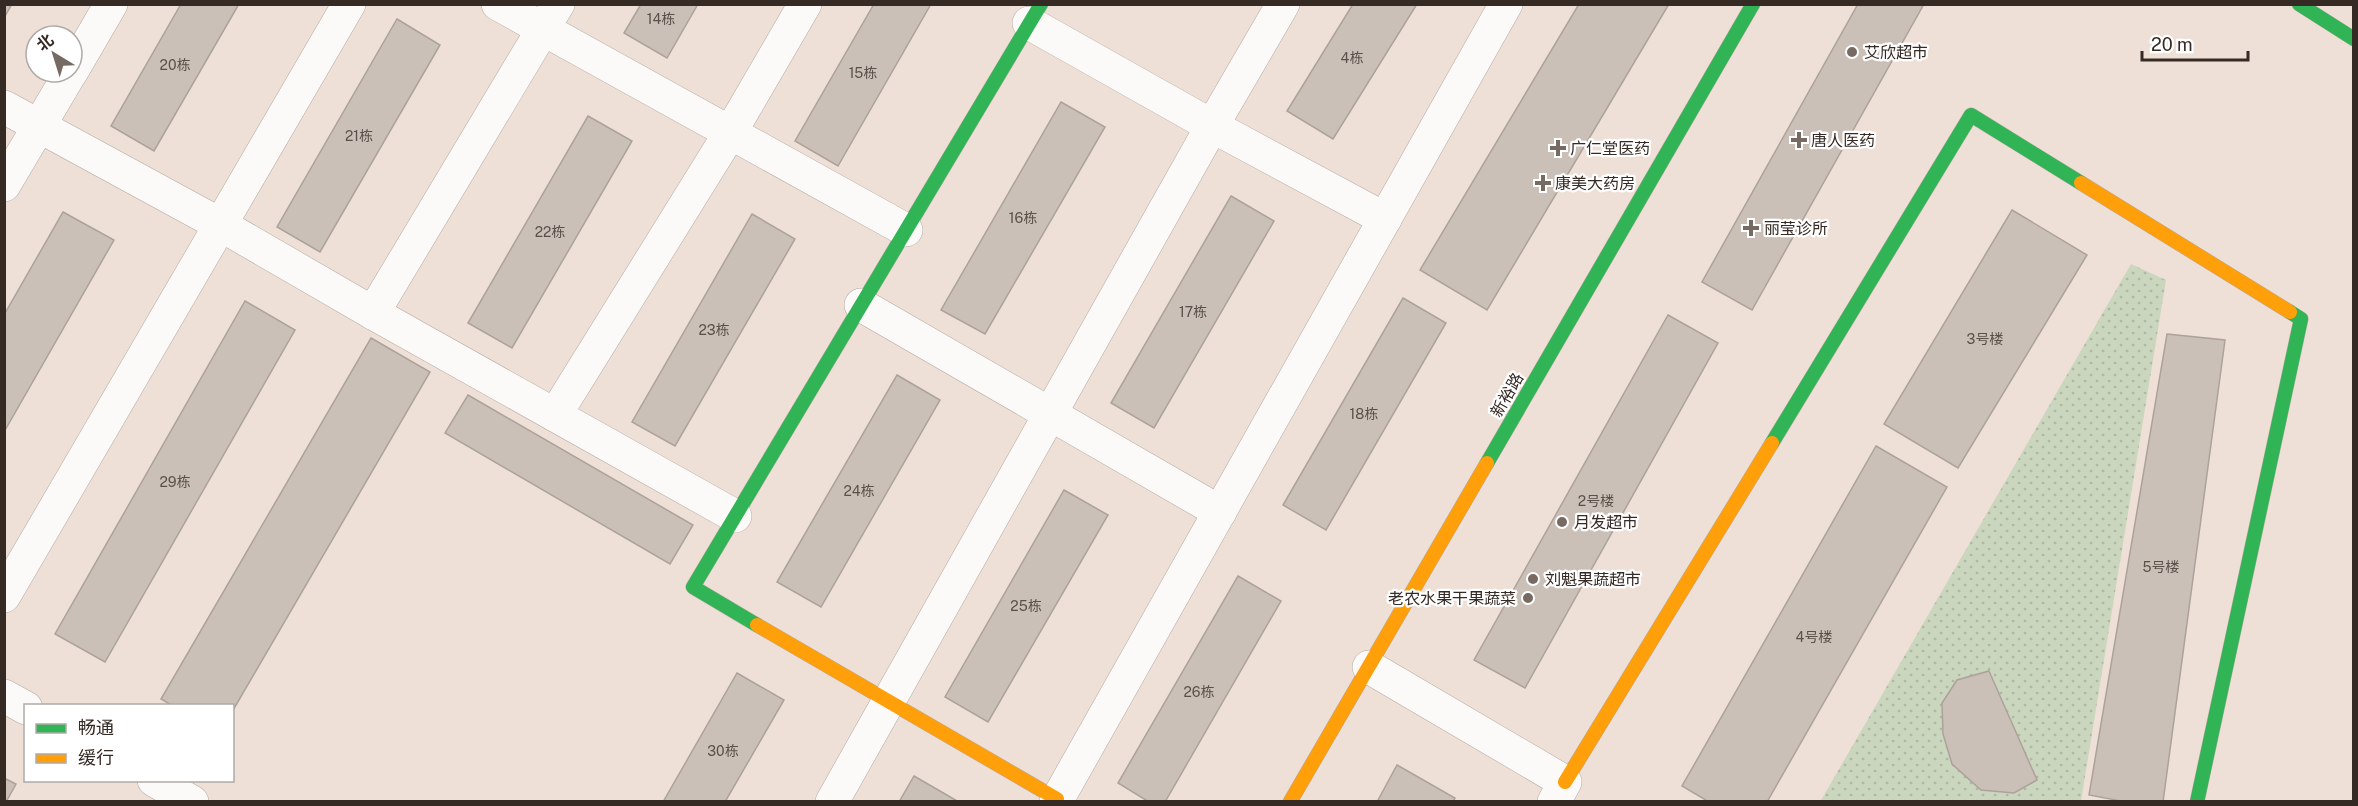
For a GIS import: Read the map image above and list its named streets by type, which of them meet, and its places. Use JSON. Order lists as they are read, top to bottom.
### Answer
{
  "streets": {
    "street": ["新裕路"]
  },
  "places": {
    "other": [
      "艾欣超市",
      "月发超市",
      "刘魁果蔬超市",
      "老农水果干果蔬菜"
    ],
    "health": [
      "唐人医药",
      "广仁堂医药",
      "康美大药房",
      "丽莹诊所"
    ]
  },
  "house_numbers": [
    "14栋",
    "4栋",
    "20栋",
    "15栋",
    "21栋",
    "16栋",
    "22栋",
    "17栋",
    "23栋",
    "3号楼",
    "18栋",
    "29栋",
    "24栋",
    "2号楼",
    "5号楼",
    "25栋",
    "4号楼",
    "26栋",
    "30栋"
  ],
  "legend": ["畅通", "缓行"],
  "scale_bar": "20 m",
  "north": "top left"
}
